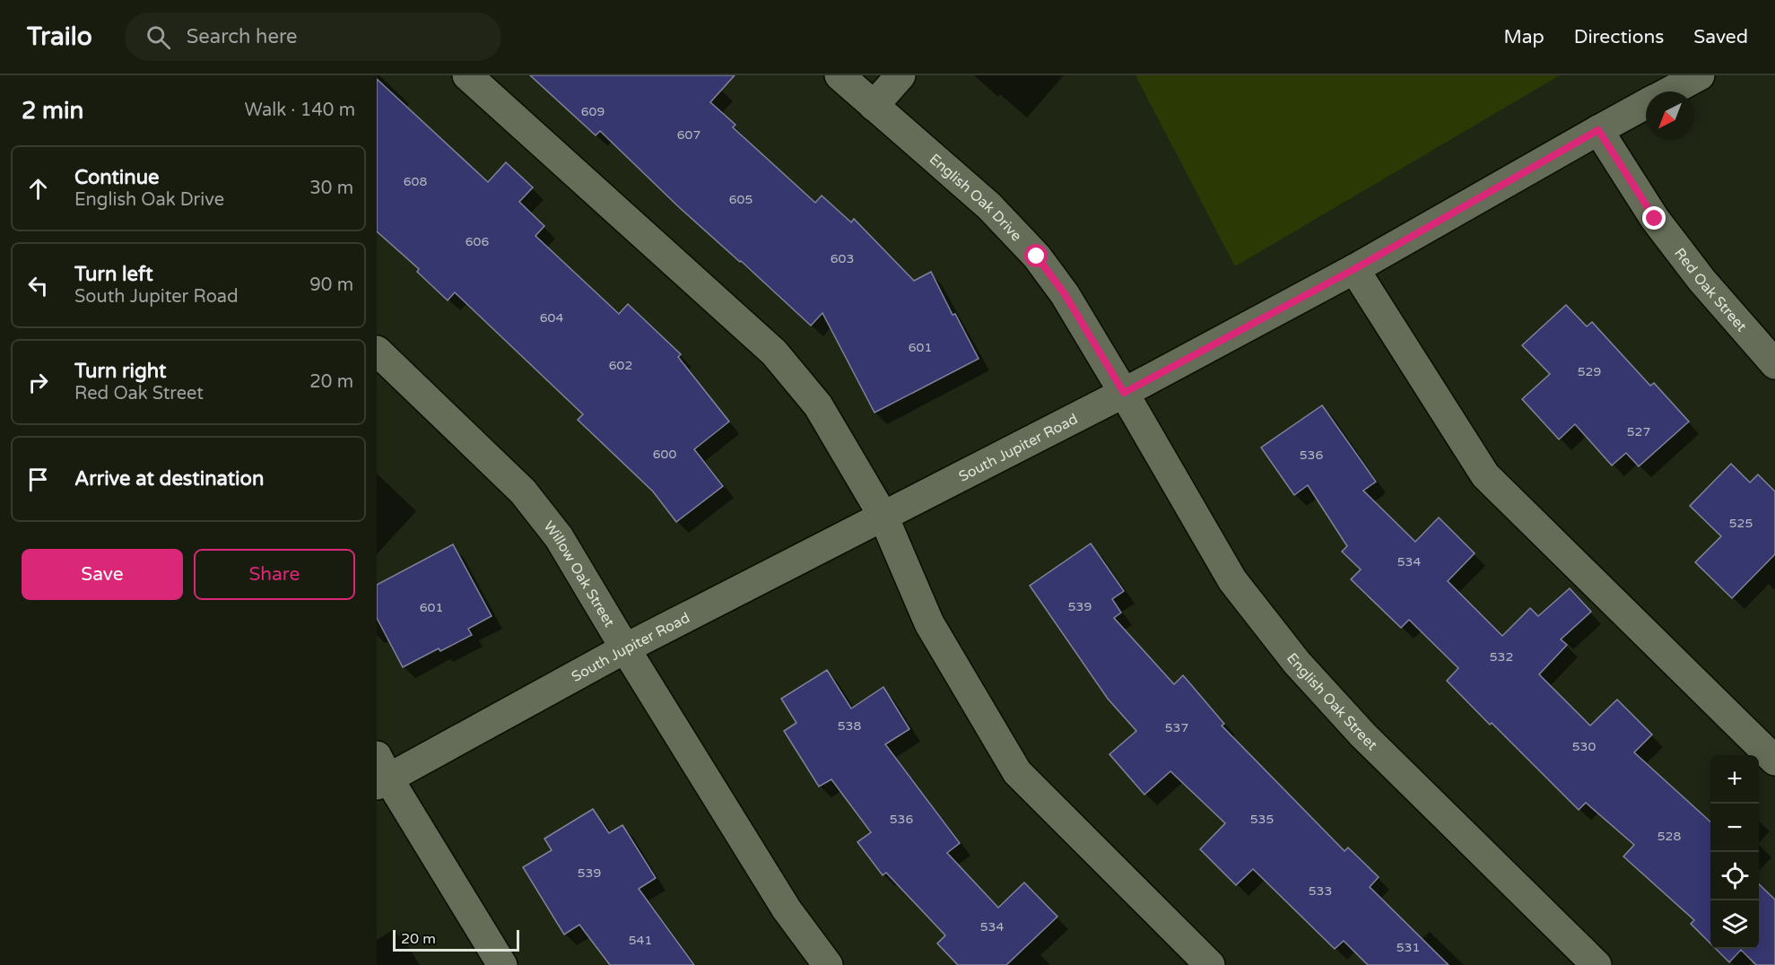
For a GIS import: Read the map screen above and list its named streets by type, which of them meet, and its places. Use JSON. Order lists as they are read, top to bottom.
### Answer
{
  "streets": {
    "street": [
      "English Oak Drive",
      "Red Oak Street",
      "South Jupiter Road",
      "Willow Oak Street",
      "English Oak Street"
    ]
  },
  "crossings": [
    ["English Oak Drive", "South Jupiter Road"],
    ["English Oak Drive", "English Oak Street"],
    ["Red Oak Street", "South Jupiter Road"],
    ["South Jupiter Road", "Willow Oak Street"],
    ["South Jupiter Road", "English Oak Street"]
  ],
  "house_numbers": [
    "609",
    "607",
    "608",
    "605",
    "606",
    "603",
    "604",
    "601",
    "602",
    "529",
    "527",
    "600",
    "536",
    "525",
    "534",
    "539",
    "601",
    "532",
    "538",
    "537",
    "530",
    "536",
    "535",
    "528",
    "539",
    "533",
    "534",
    "541",
    "531"
  ],
  "scale_bar": "20 m",
  "north": "bottom left",
  "page": {
    "header": "Trailo",
    "search": "Search here",
    "nav": ["Map", "Directions", "Saved"],
    "heading": ["2 min", "Walk · 140 m"],
    "list": [
      ["Continue", "English Oak Drive", "30 m"],
      ["Turn left", "South Jupiter Road", "90 m"],
      ["Turn right", "Red Oak Street", "20 m"],
      "Arrive at destination"
    ],
    "buttons": ["Save", "Share"],
    "map_buttons": ["+", "−"],
    "scale": "20 m"
  }
}
